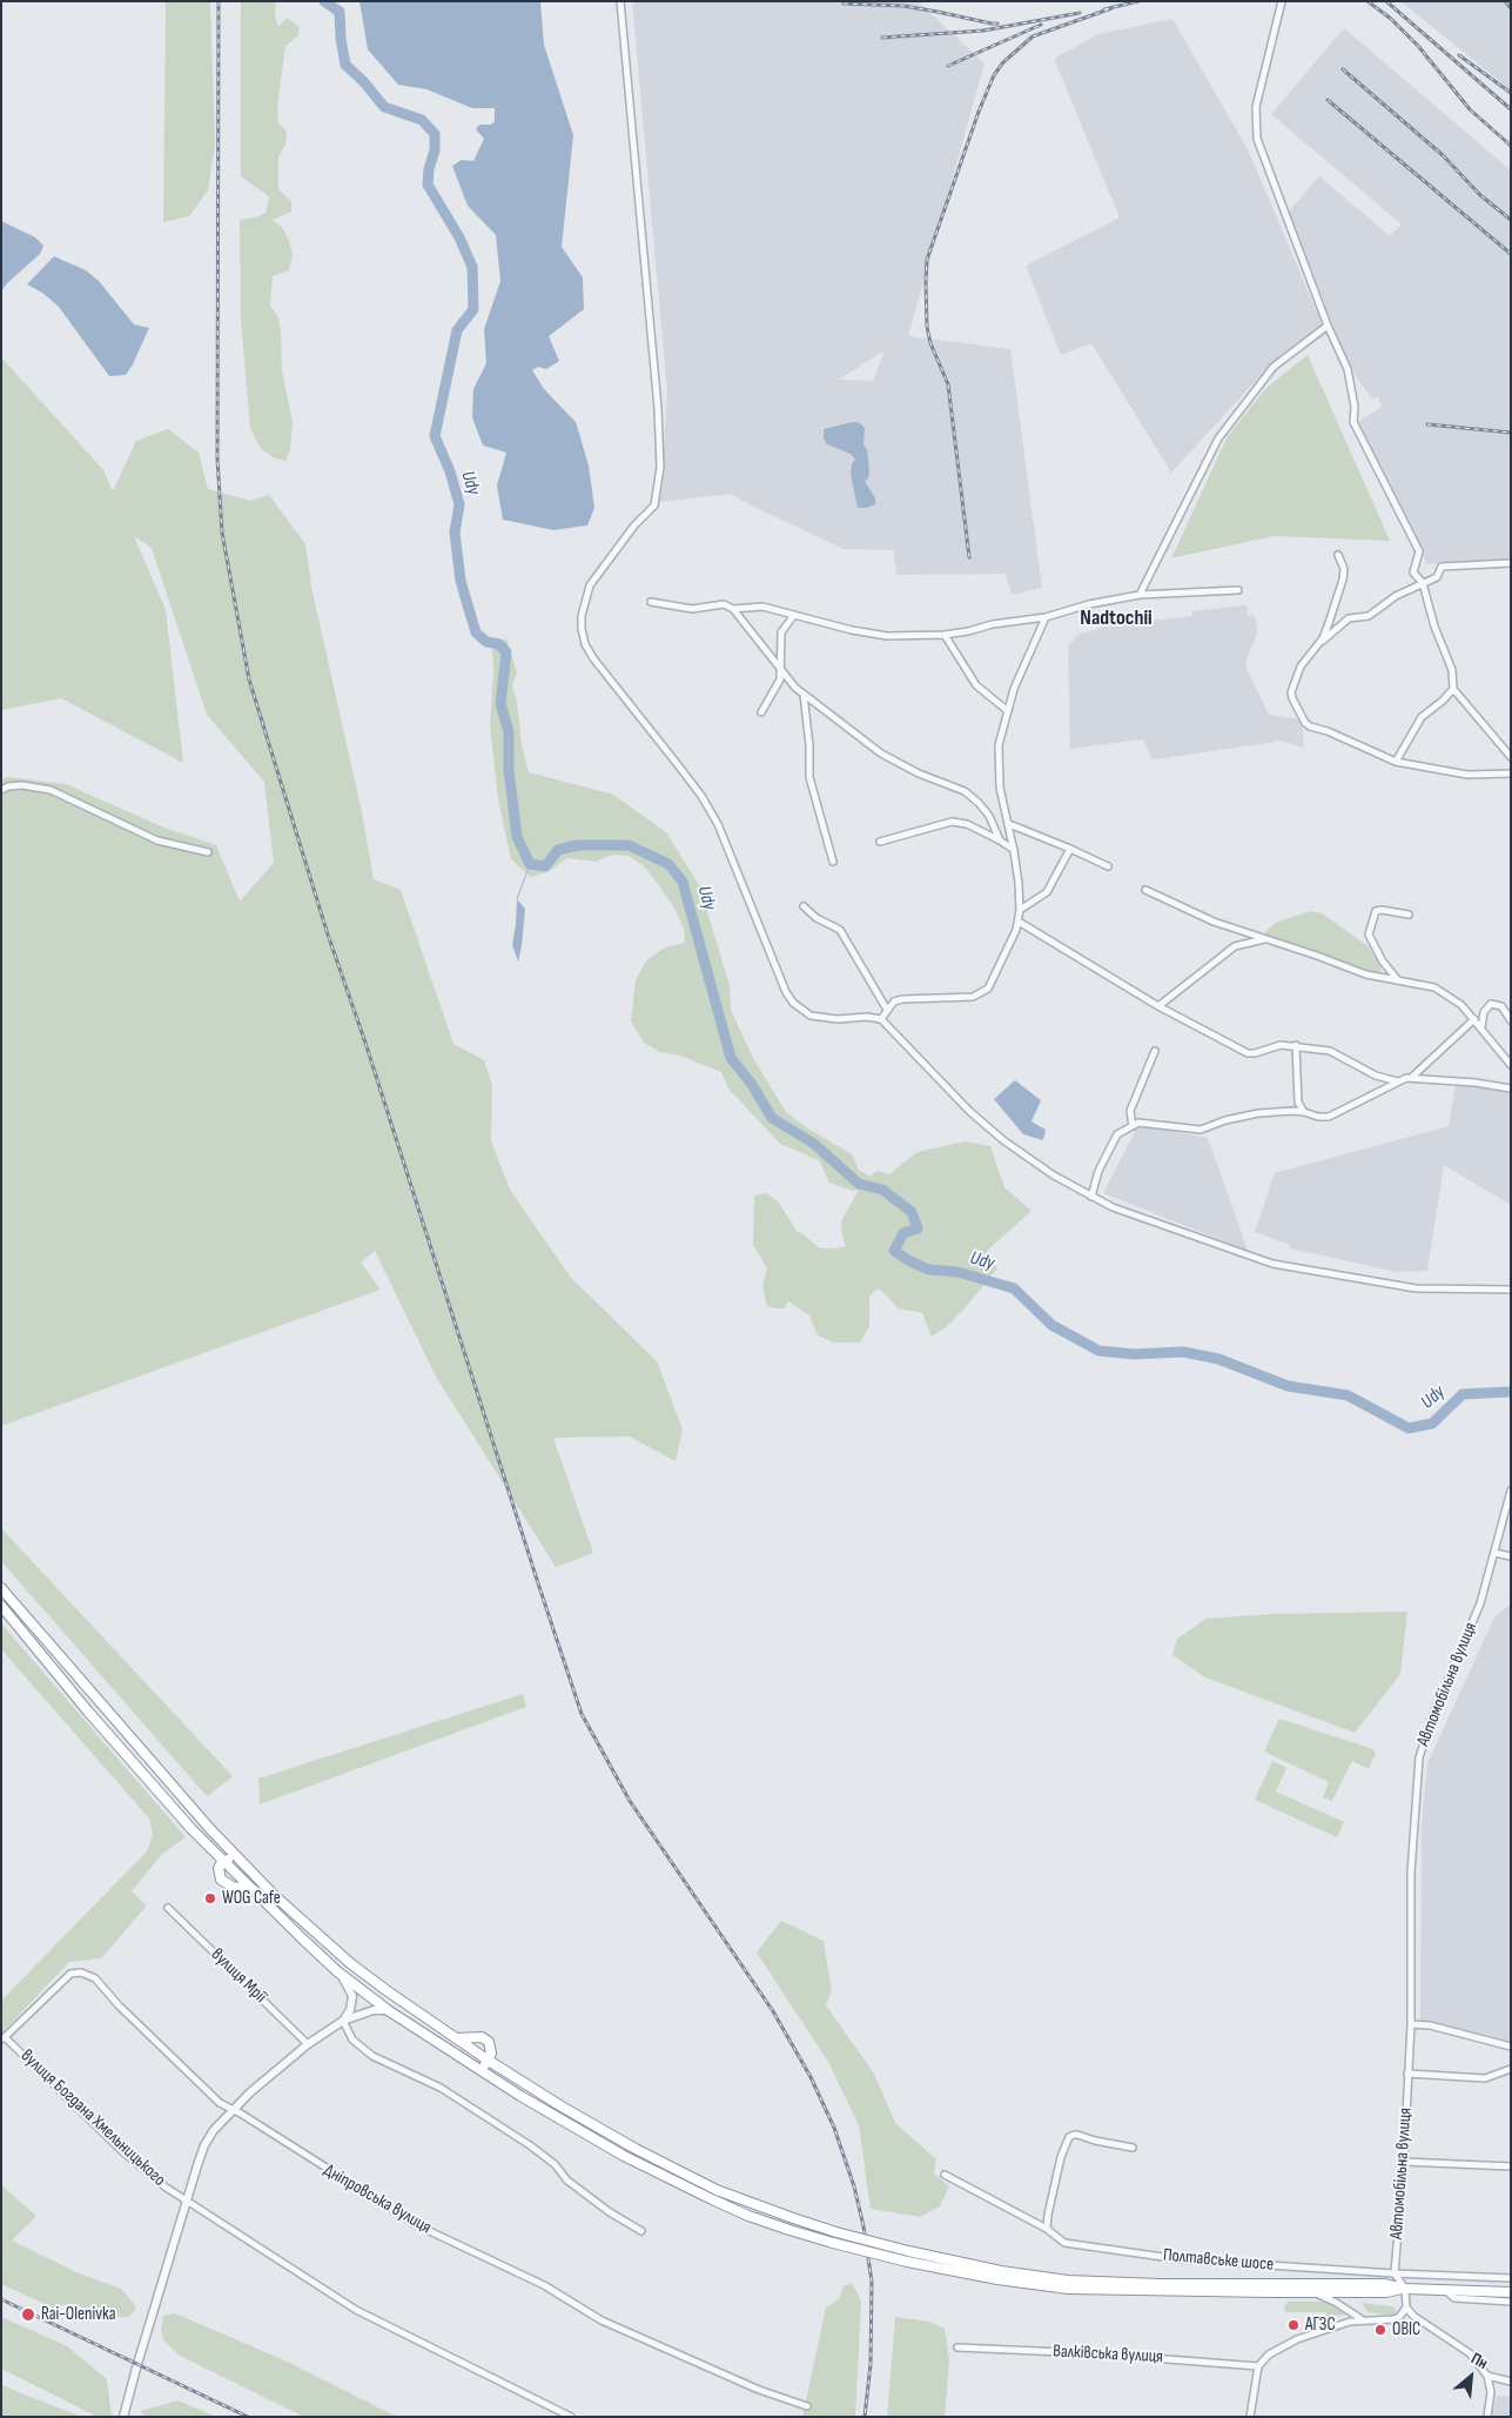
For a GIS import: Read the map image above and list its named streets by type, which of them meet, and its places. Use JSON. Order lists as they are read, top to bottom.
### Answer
{
  "streets": {
    "street": [
      "Автомобільна вулиця",
      "вулиця Мрії",
      "вулиця Богдана Хмельницького",
      "Дніпровська вулиця",
      "Полтавське шосе",
      "Валківська вулиця"
    ]
  },
  "crossings": [
    ["Автомобільна вулиця", "Полтавське шосе"],
    ["вулиця Богдана Хмельницького", "Дніпровська вулиця"]
  ],
  "districts": ["Nadtochii"],
  "water": ["Udy"],
  "places": [
    "WOG Cafe",
    "Rai-Olenivka",
    "АГЗС",
    "ОВІС"
  ],
  "north": "top right"
}
